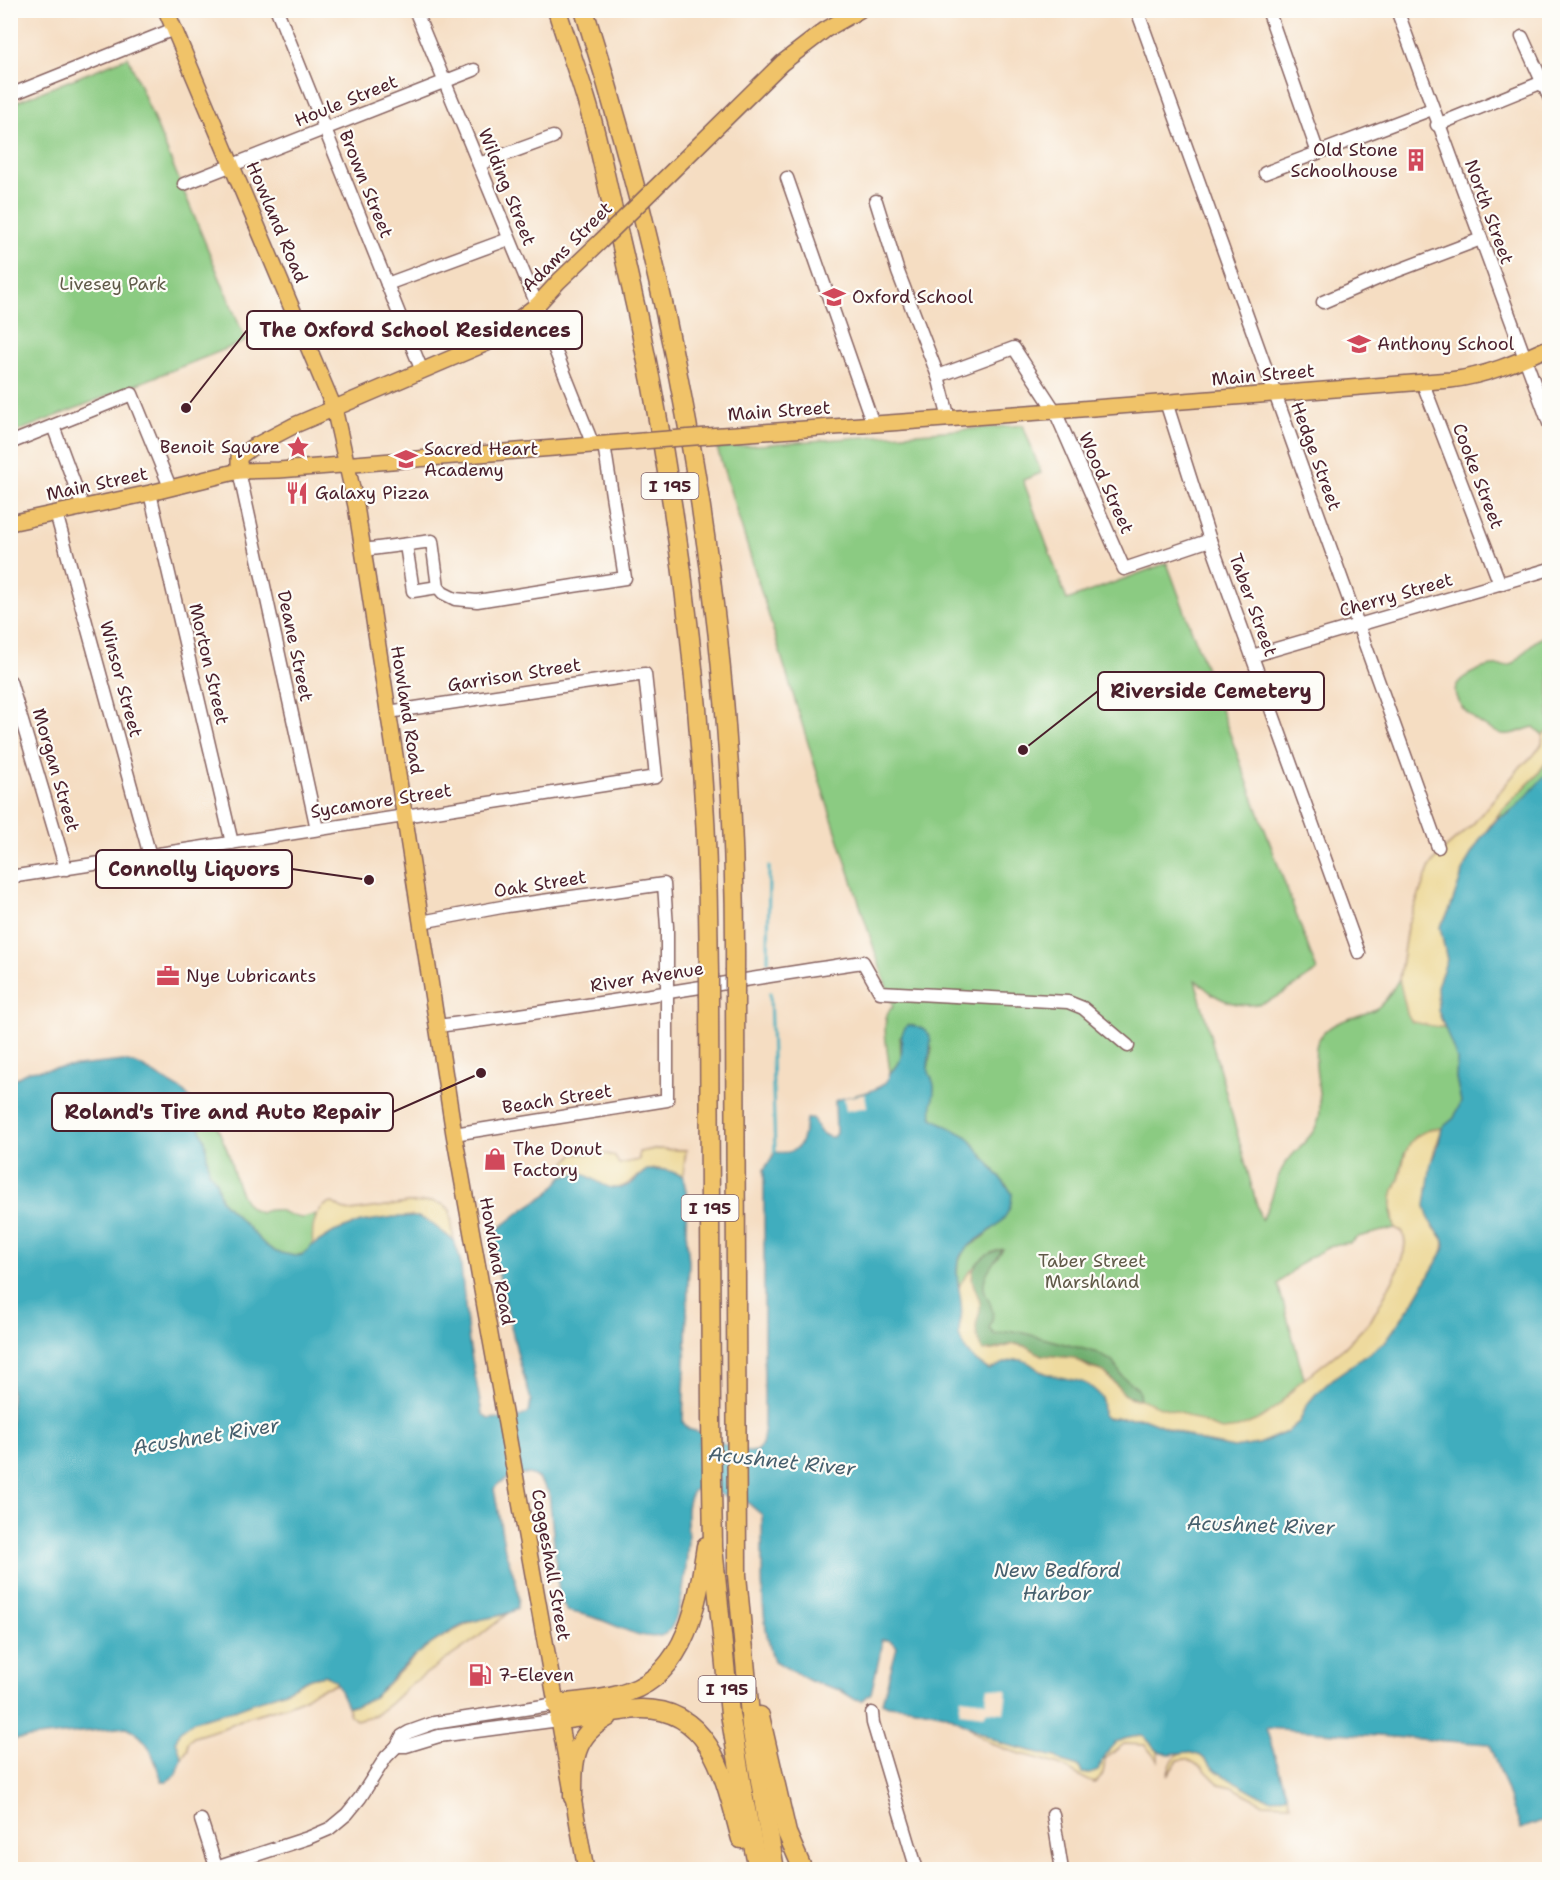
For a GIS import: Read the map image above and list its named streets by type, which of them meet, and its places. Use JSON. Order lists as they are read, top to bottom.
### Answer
{
  "streets": {
    "highway": ["I 195"],
    "main road": [
      "Howland Road",
      "Adams Street",
      "Main Street",
      "Coggeshall Street"
    ],
    "street": [
      "Houle Street",
      "Brown Street",
      "Wilding Street",
      "North Street",
      "Hedge Street",
      "Cooke Street",
      "Wood Street",
      "Cherry Street",
      "Taber Street",
      "Deane Street",
      "Morton Street",
      "Garrison Street",
      "Winsor Street",
      "Morgan Street",
      "Sycamore Street",
      "Oak Street",
      "River Avenue",
      "Beach Street"
    ]
  },
  "crossings": [
    ["Houle Street", "Brown Street"],
    ["Houle Street", "Wilding Street"],
    ["Houle Street", "Howland Road"],
    ["Brown Street", "Adams Street"],
    ["Wilding Street", "Adams Street"],
    ["Wilding Street", "Main Street"],
    ["North Street", "Main Street"],
    ["Howland Road", "Adams Street"],
    ["Howland Road", "Main Street"],
    ["Howland Road", "Garrison Street"],
    ["Howland Road", "Sycamore Street"],
    ["Howland Road", "Oak Street"],
    ["Howland Road", "River Avenue"],
    ["Howland Road", "Beach Street"],
    ["Howland Road", "Coggeshall Street"],
    ["Adams Street", "Main Street"],
    ["Adams Street", "Deane Street"],
    ["Main Street", "Hedge Street"],
    ["Main Street", "Cooke Street"],
    ["Main Street", "Wood Street"],
    ["Main Street", "Taber Street"],
    ["Main Street", "Deane Street"],
    ["Main Street", "Morton Street"],
    ["Main Street", "Winsor Street"],
    ["Hedge Street", "Cherry Street"],
    ["Cooke Street", "Cherry Street"],
    ["Wood Street", "Taber Street"],
    ["Cherry Street", "Taber Street"],
    ["Deane Street", "Sycamore Street"],
    ["Morton Street", "Sycamore Street"],
    ["Garrison Street", "Sycamore Street"],
    ["Winsor Street", "Sycamore Street"],
    ["Morgan Street", "Sycamore Street"],
    ["Oak Street", "River Avenue"],
    ["Oak Street", "Beach Street"],
    ["River Avenue", "Beach Street"]
  ],
  "water": ["Acushnet River", "New Bedford Harbor"],
  "parks": ["Livesey Park", "Taber Street Marshland"],
  "places": {
    "building": ["Old Stone Schoolhouse"],
    "school or university": ["Oxford School", "Anthony School", "Sacred Heart Academy"],
    "other": [
      "The Oxford School Residences",
      "Riverside Cemetery",
      "Connolly Liquors",
      "Roland's Tire and Auto Repair"
    ],
    "place": ["Benoit Square"],
    "restaurant": ["Galaxy Pizza"],
    "office": ["Nye Lubricants"],
    "shop": ["The Donut Factory"],
    "fuel station": ["7-Eleven"]
  }
}
